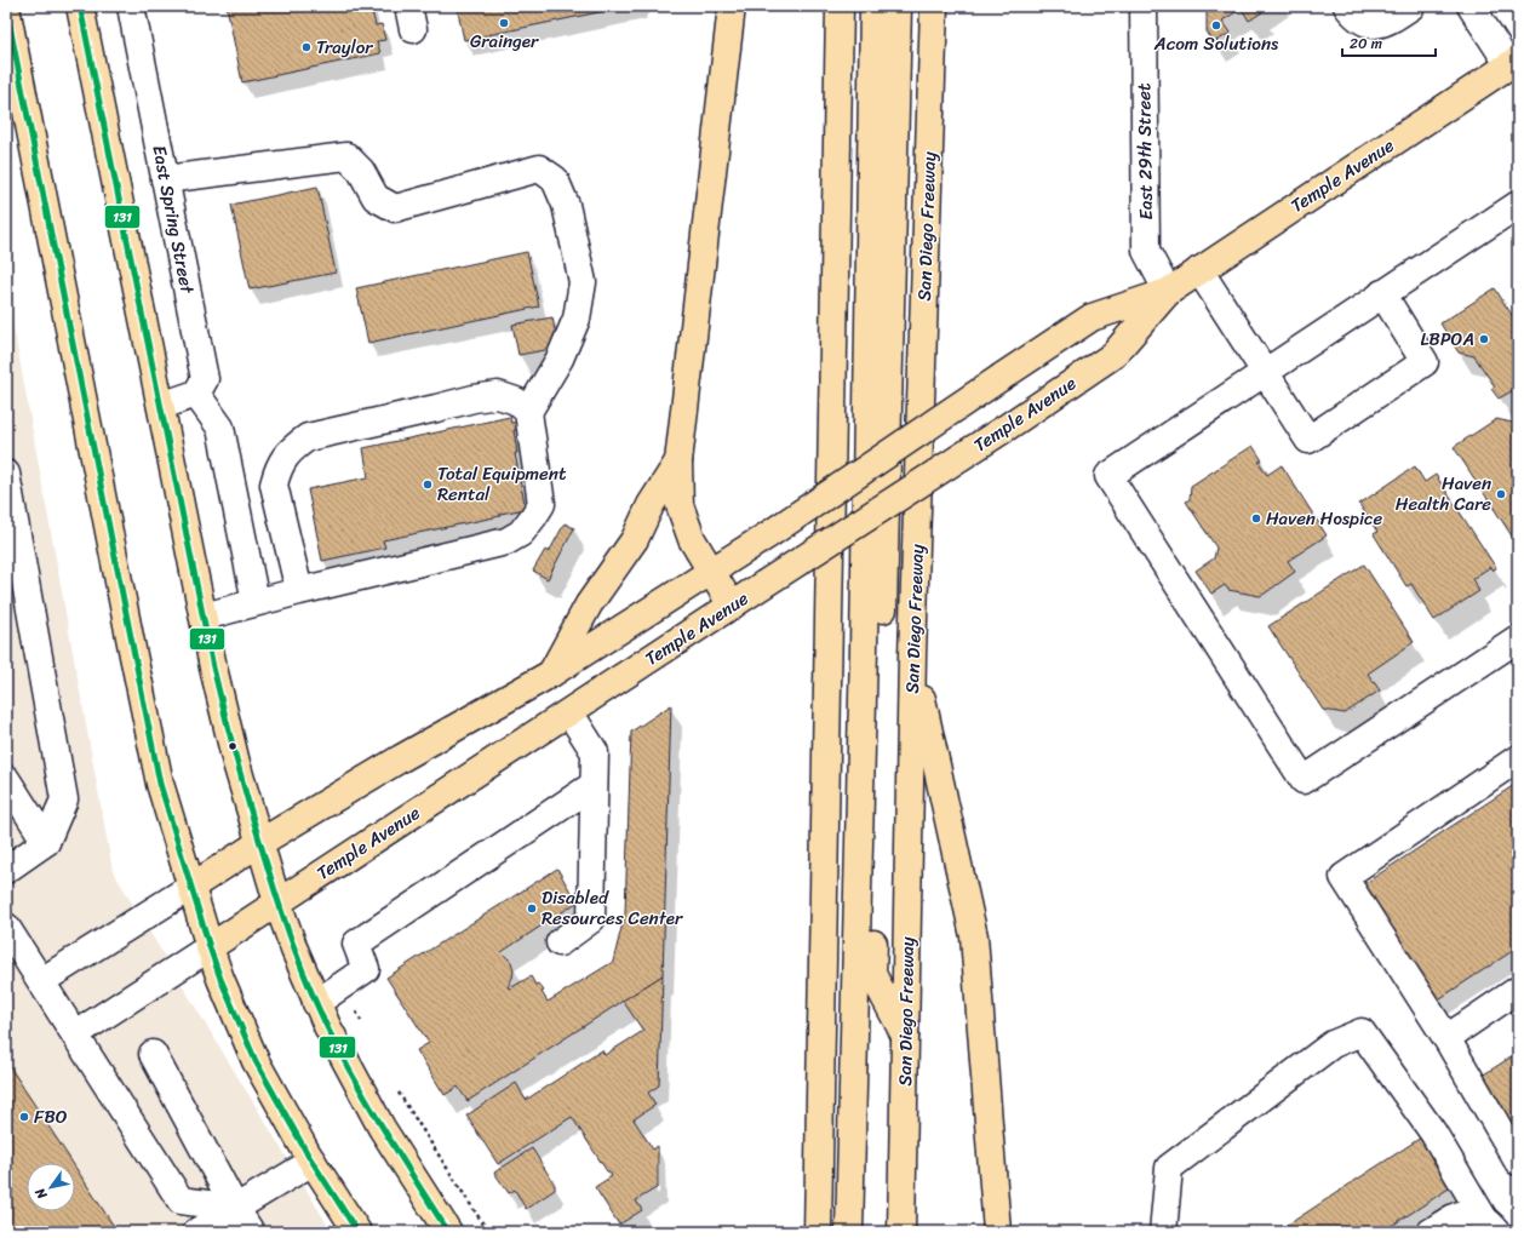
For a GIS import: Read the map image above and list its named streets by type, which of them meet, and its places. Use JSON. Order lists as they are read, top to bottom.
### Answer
{
  "streets": {
    "main road": ["Temple Avenue", "San Diego Freeway"],
    "street": ["East 29th Street", "East Spring Street"]
  },
  "crossings": [
    ["East 29th Street", "Temple Avenue"]
  ],
  "places": [
    "Grainger",
    "Acom Solutions",
    "Traylor",
    "LBPOA",
    "Total Equipment Rental",
    "Haven Health Care",
    "Haven Hospice",
    "Disabled Resources Center",
    "FBO"
  ],
  "lines": ["transit line 131"],
  "scale_bar": "20 m",
  "north": "bottom left"
}
